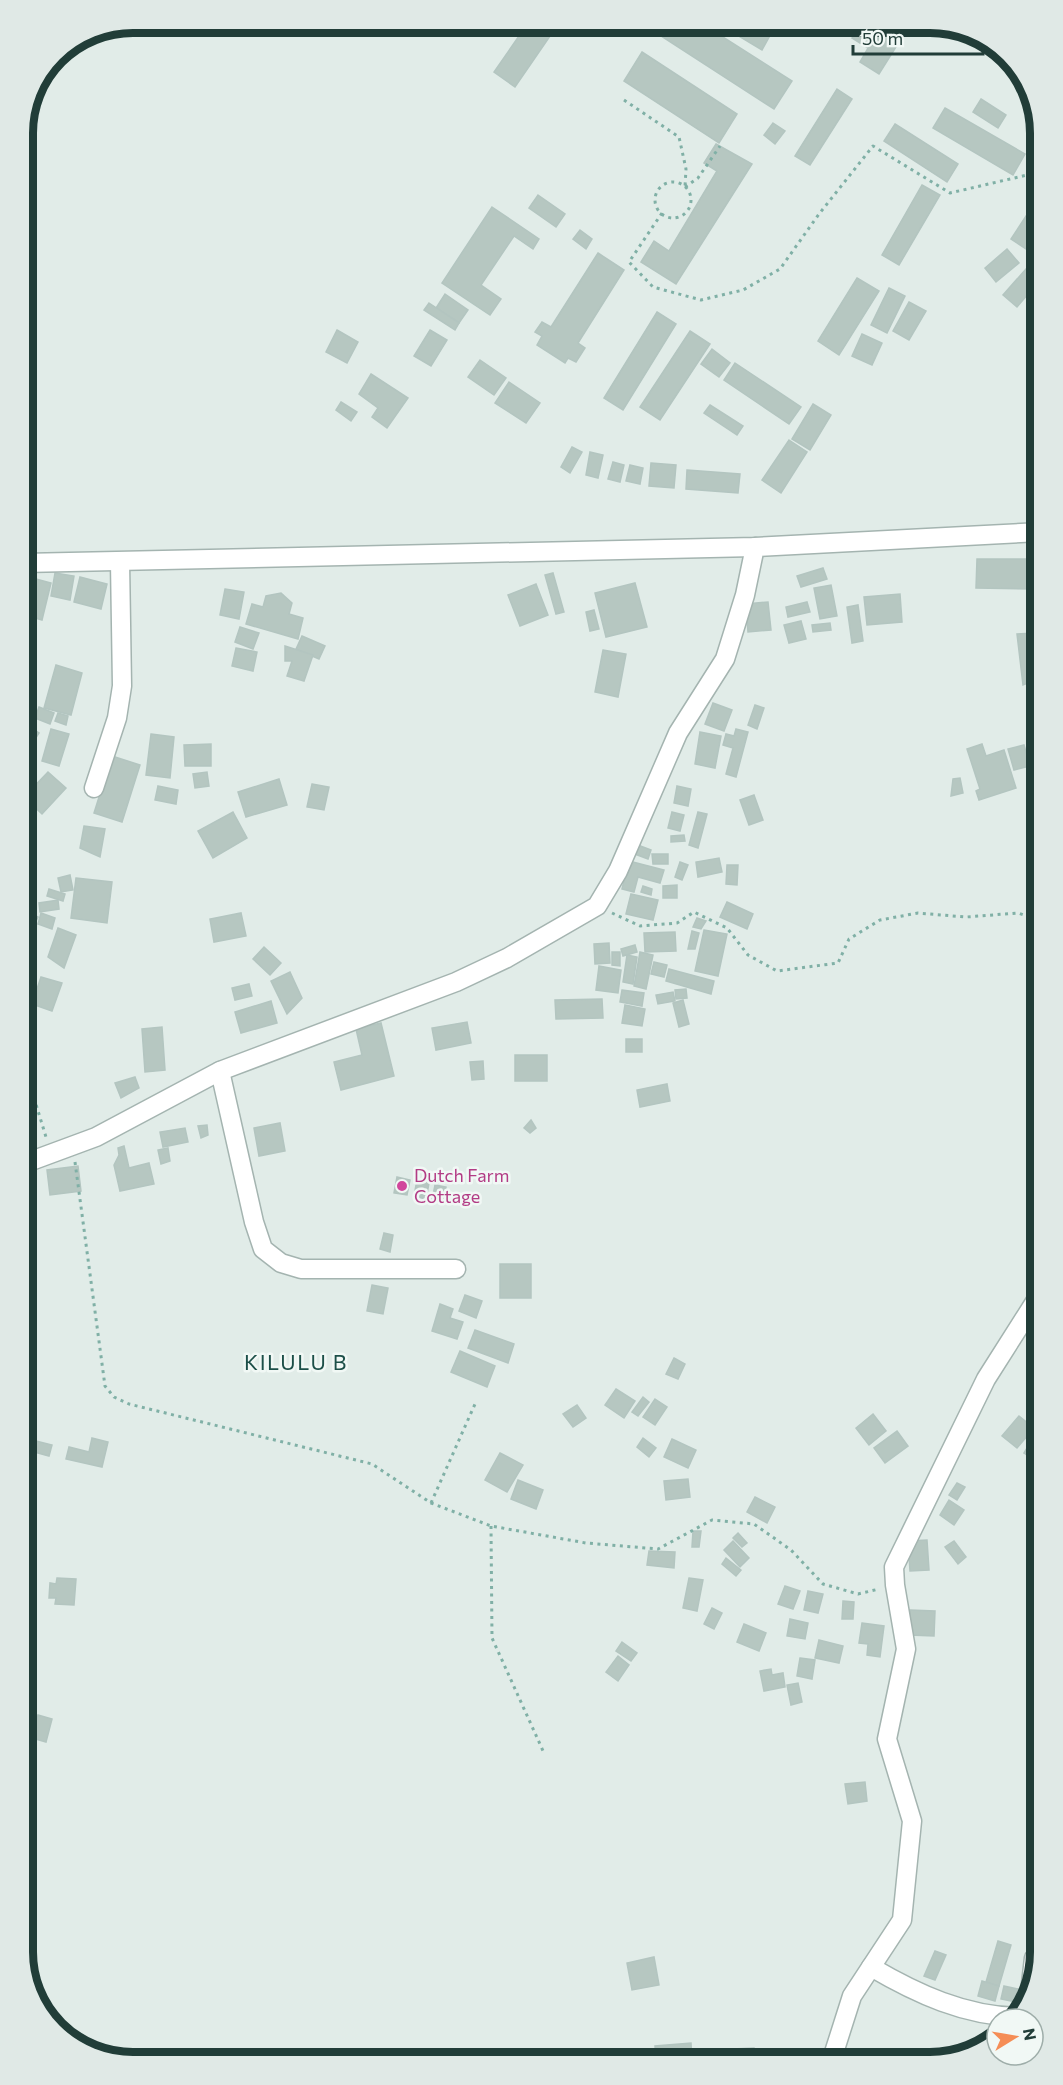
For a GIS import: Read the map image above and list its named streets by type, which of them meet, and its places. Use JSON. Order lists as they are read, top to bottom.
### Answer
{
  "districts": ["KILULU B"],
  "places": ["Dutch Farm Cottage"],
  "scale_bar": "50 m",
  "north": "right"
}
